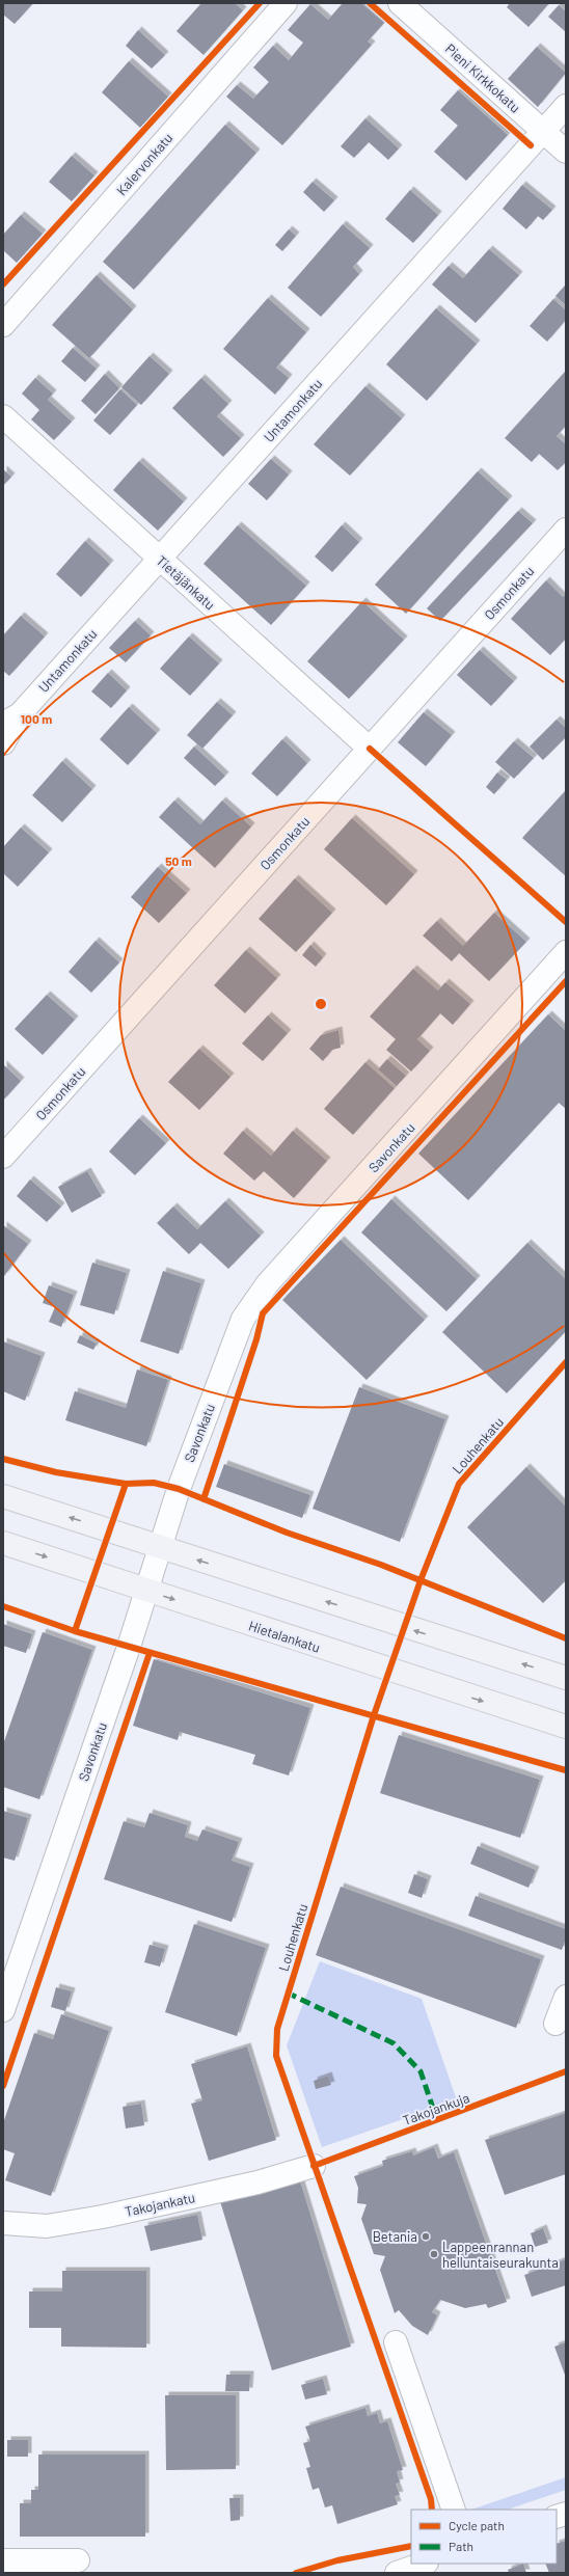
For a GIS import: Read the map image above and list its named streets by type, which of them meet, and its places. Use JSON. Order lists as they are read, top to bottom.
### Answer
{
  "streets": {
    "main road": ["Hietalankatu"],
    "street": [
      "Pieni Kirkkokatu",
      "Kalervonkatu",
      "Untamonkatu",
      "Tietäjänkatu",
      "Osmonkatu",
      "Savonkatu",
      "Takojankatu"
    ],
    "cycle path": ["Louhenkatu", "Takojankuja"]
  },
  "crossings": [
    ["Pieni Kirkkokatu", "Untamonkatu"],
    ["Untamonkatu", "Tietäjänkatu"],
    ["Tietäjänkatu", "Osmonkatu"],
    ["Savonkatu", "Hietalankatu"]
  ],
  "places": ["Betania", "Lappeenrannan helluntaiseurakunta"],
  "legend": ["Cycle path", "Path"],
  "rings": ["100 m", "50 m"]
}
